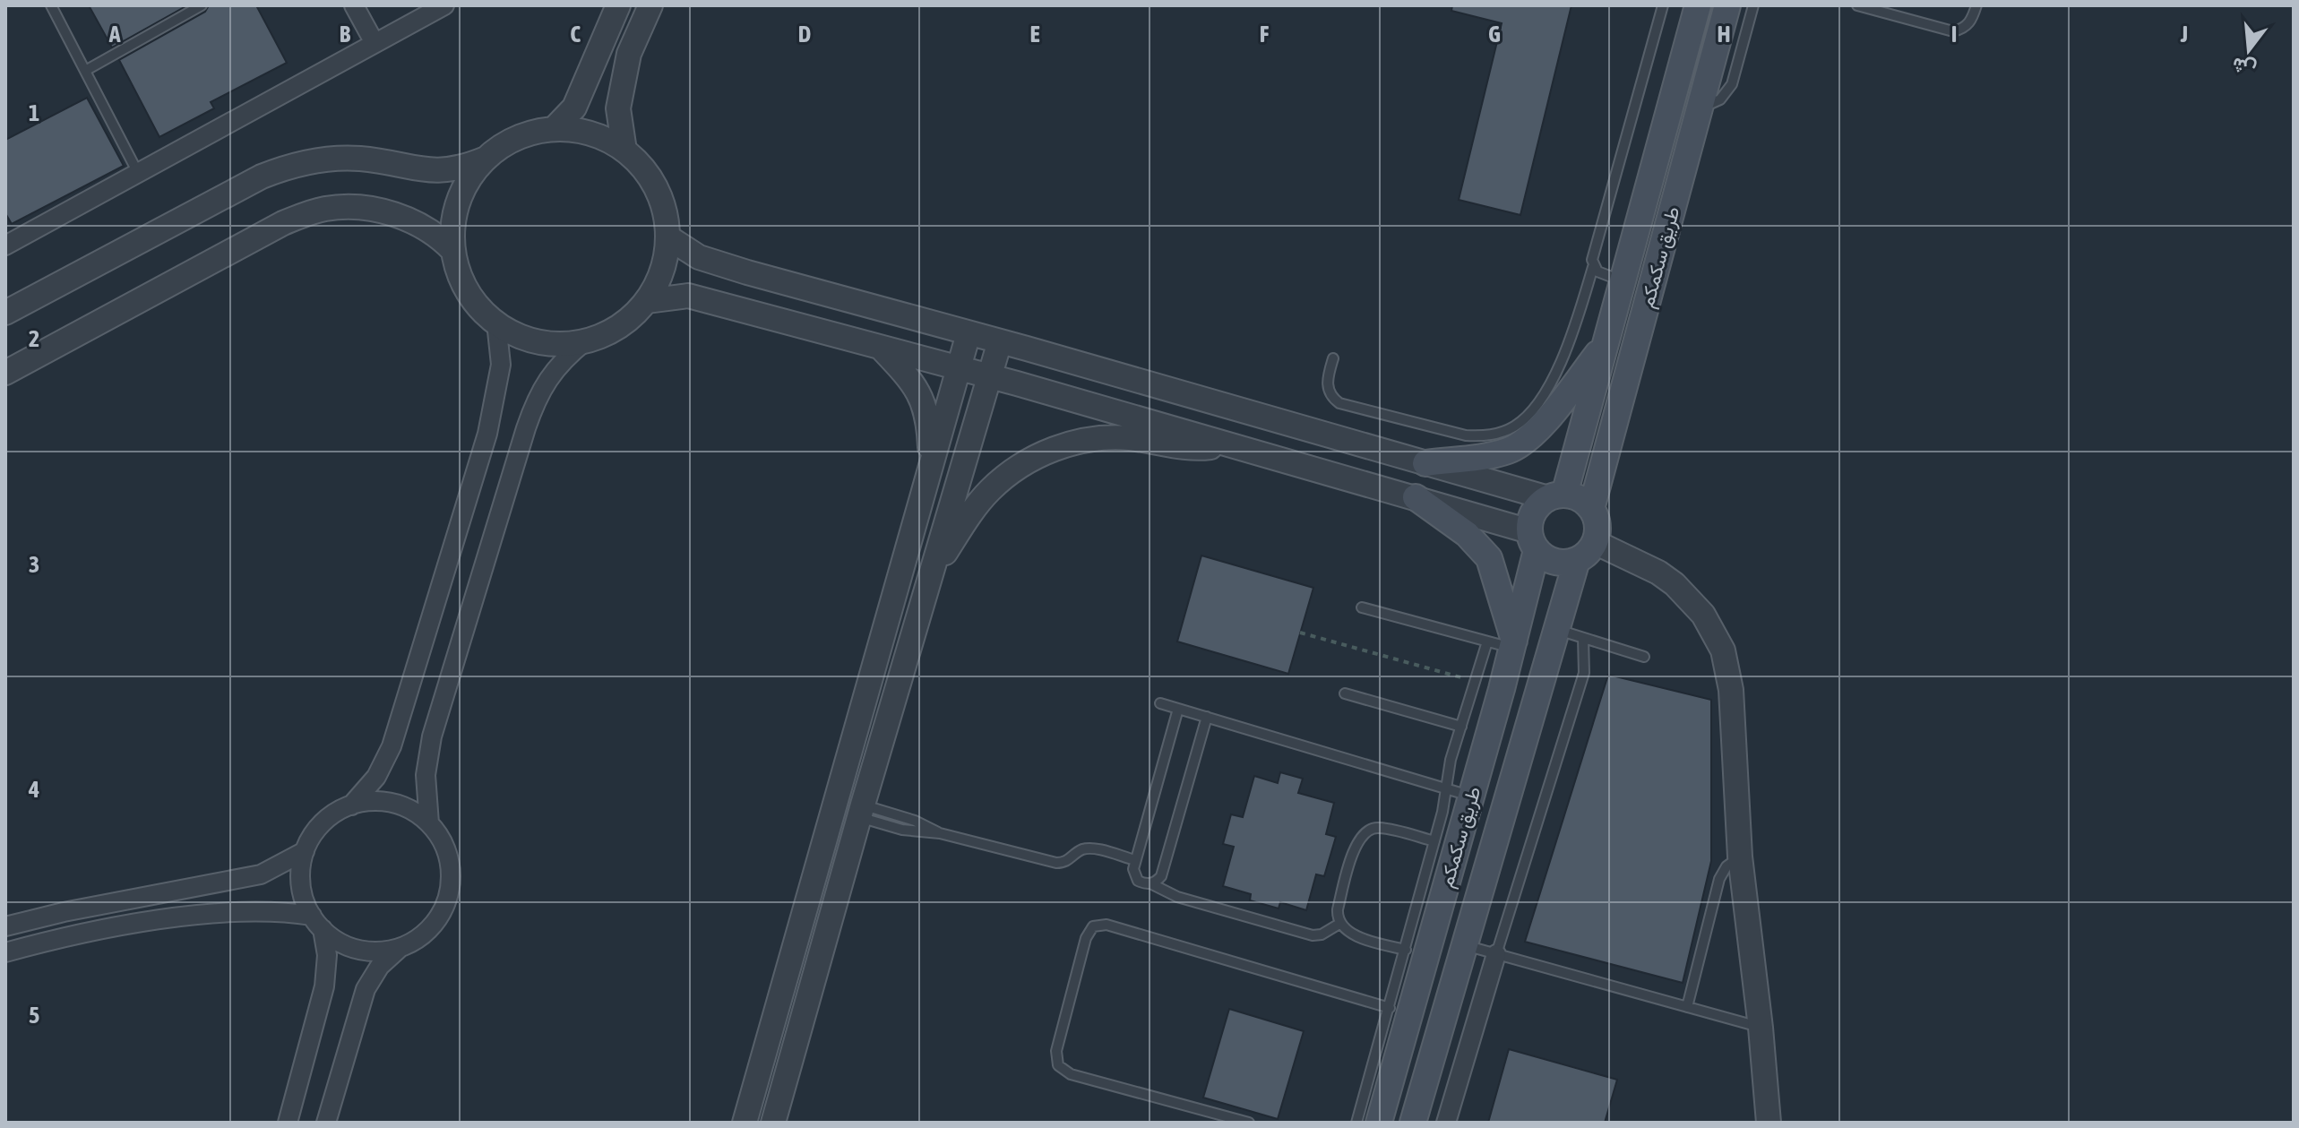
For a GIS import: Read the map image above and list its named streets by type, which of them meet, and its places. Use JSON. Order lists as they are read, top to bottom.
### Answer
{
  "streets": {
    "main road": ["طريق سكمكم"]
  },
  "north": "bottom",
  "grid": {
    "columns": [
      "A",
      "B",
      "C",
      "D",
      "E",
      "F",
      "G",
      "H",
      "I",
      "J"
    ],
    "rows": [
      "1",
      "2",
      "3",
      "4",
      "5"
    ]
  }
}
